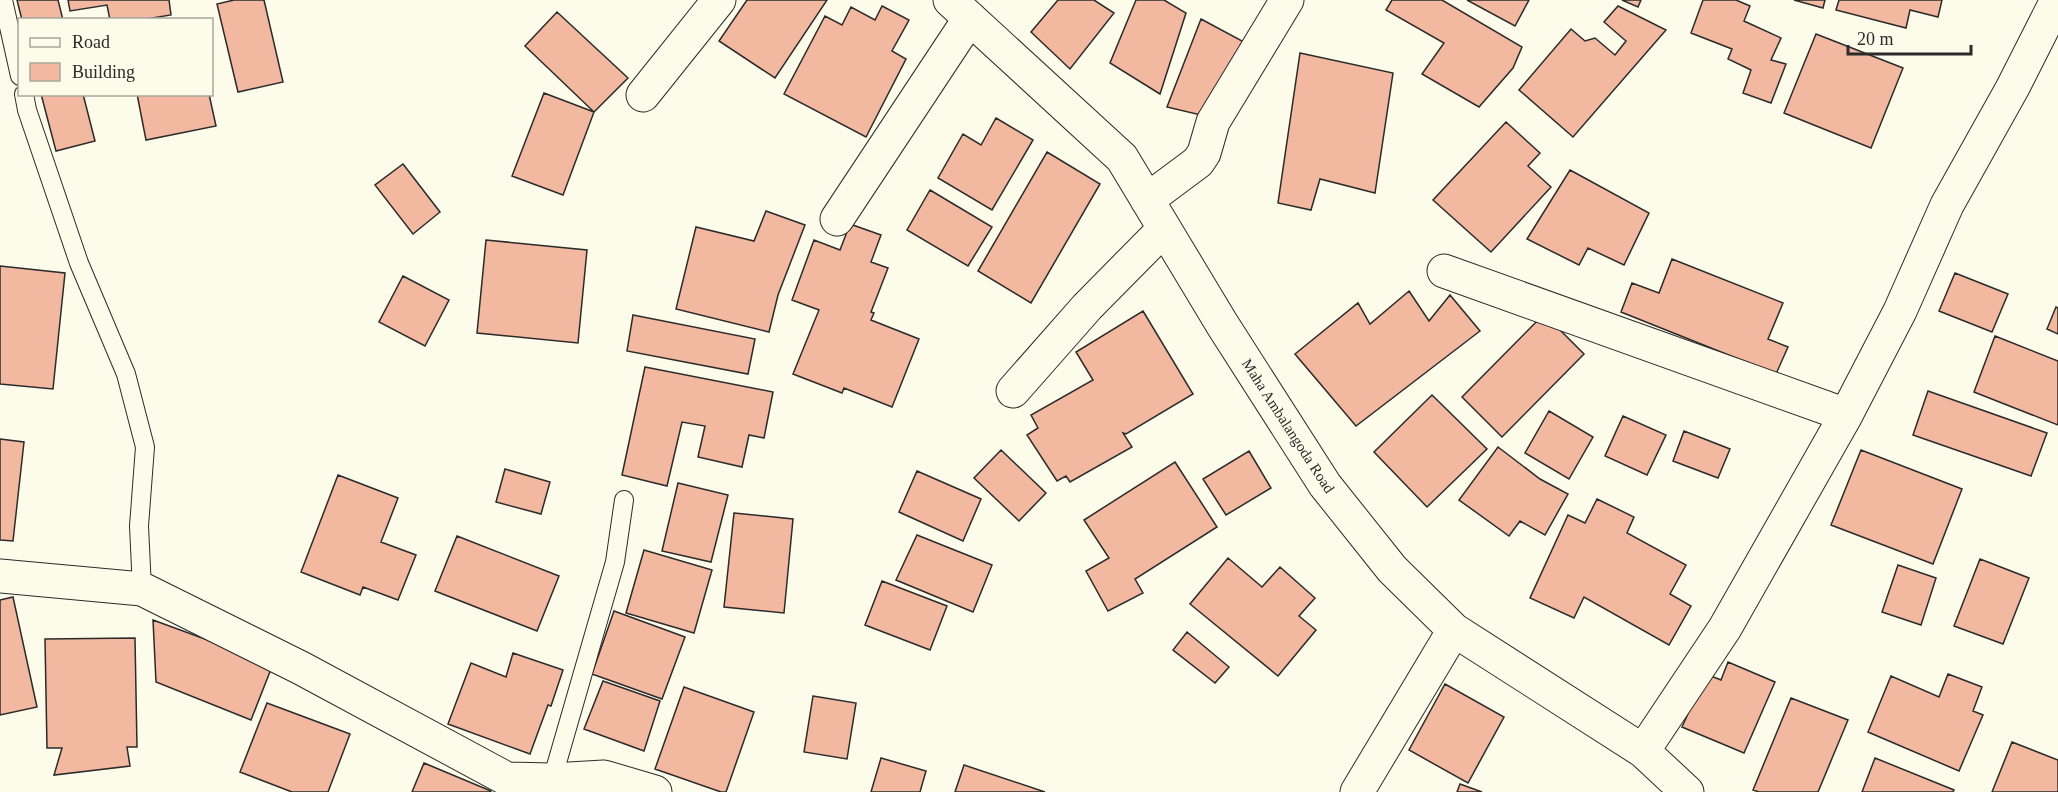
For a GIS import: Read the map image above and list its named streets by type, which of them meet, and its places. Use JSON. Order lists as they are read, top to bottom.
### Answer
{
  "streets": {
    "street": ["Maha Ambalangoda Road"]
  },
  "legend": ["Road", "Building"],
  "scale_bar": "20 m"
}
